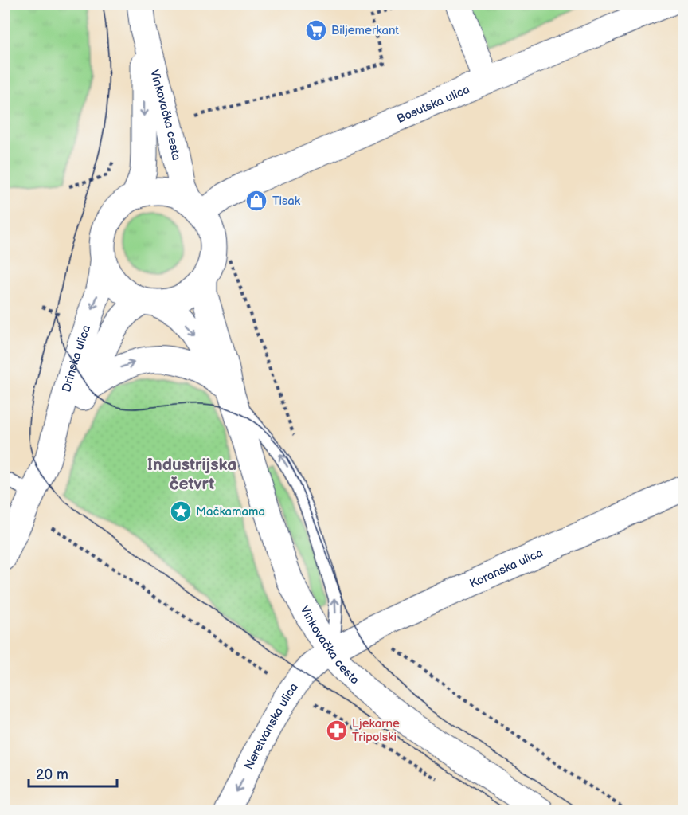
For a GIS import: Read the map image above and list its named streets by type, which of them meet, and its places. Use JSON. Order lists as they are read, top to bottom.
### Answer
{
  "streets": {
    "main road": ["Vinkovačka cesta"],
    "street": [
      "Bosutska ulica",
      "Drinska ulica",
      "Koranska ulica",
      "Neretvanska ulica"
    ]
  },
  "crossings": [
    ["Bosutska ulica", "Vinkovačka cesta"],
    ["Bosutska ulica", "Drinska ulica"],
    ["Vinkovačka cesta", "Drinska ulica"],
    ["Vinkovačka cesta", "Koranska ulica"],
    ["Vinkovačka cesta", "Neretvanska ulica"],
    ["Koranska ulica", "Neretvanska ulica"]
  ],
  "one_way": ["Neretvanska ulica"],
  "districts": ["Industrijska četvrt"],
  "places": {
    "supermarket": ["Biljemerkant"],
    "shop": ["Tisak"],
    "place": ["Mačkamama"],
    "pharmacy": ["Ljekarne Tripolski"]
  },
  "scale_bar": "20 m"
}
